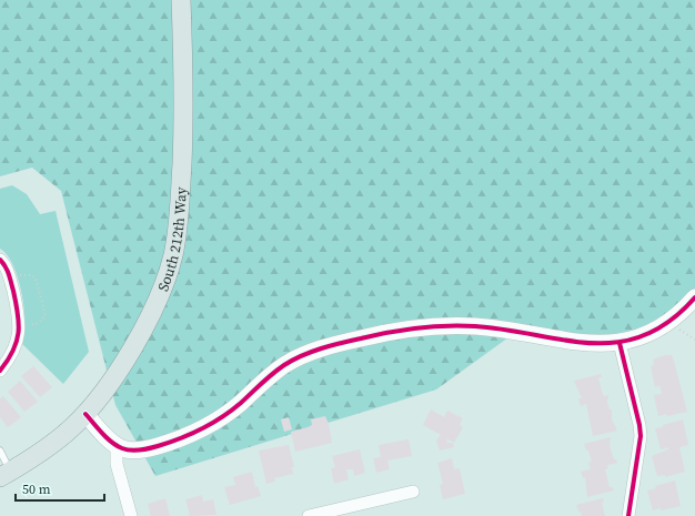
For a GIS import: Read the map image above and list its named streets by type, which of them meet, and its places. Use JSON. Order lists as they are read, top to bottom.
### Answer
{
  "streets": {
    "main road": ["South 212th Way"]
  },
  "scale_bar": "50 m"
}
